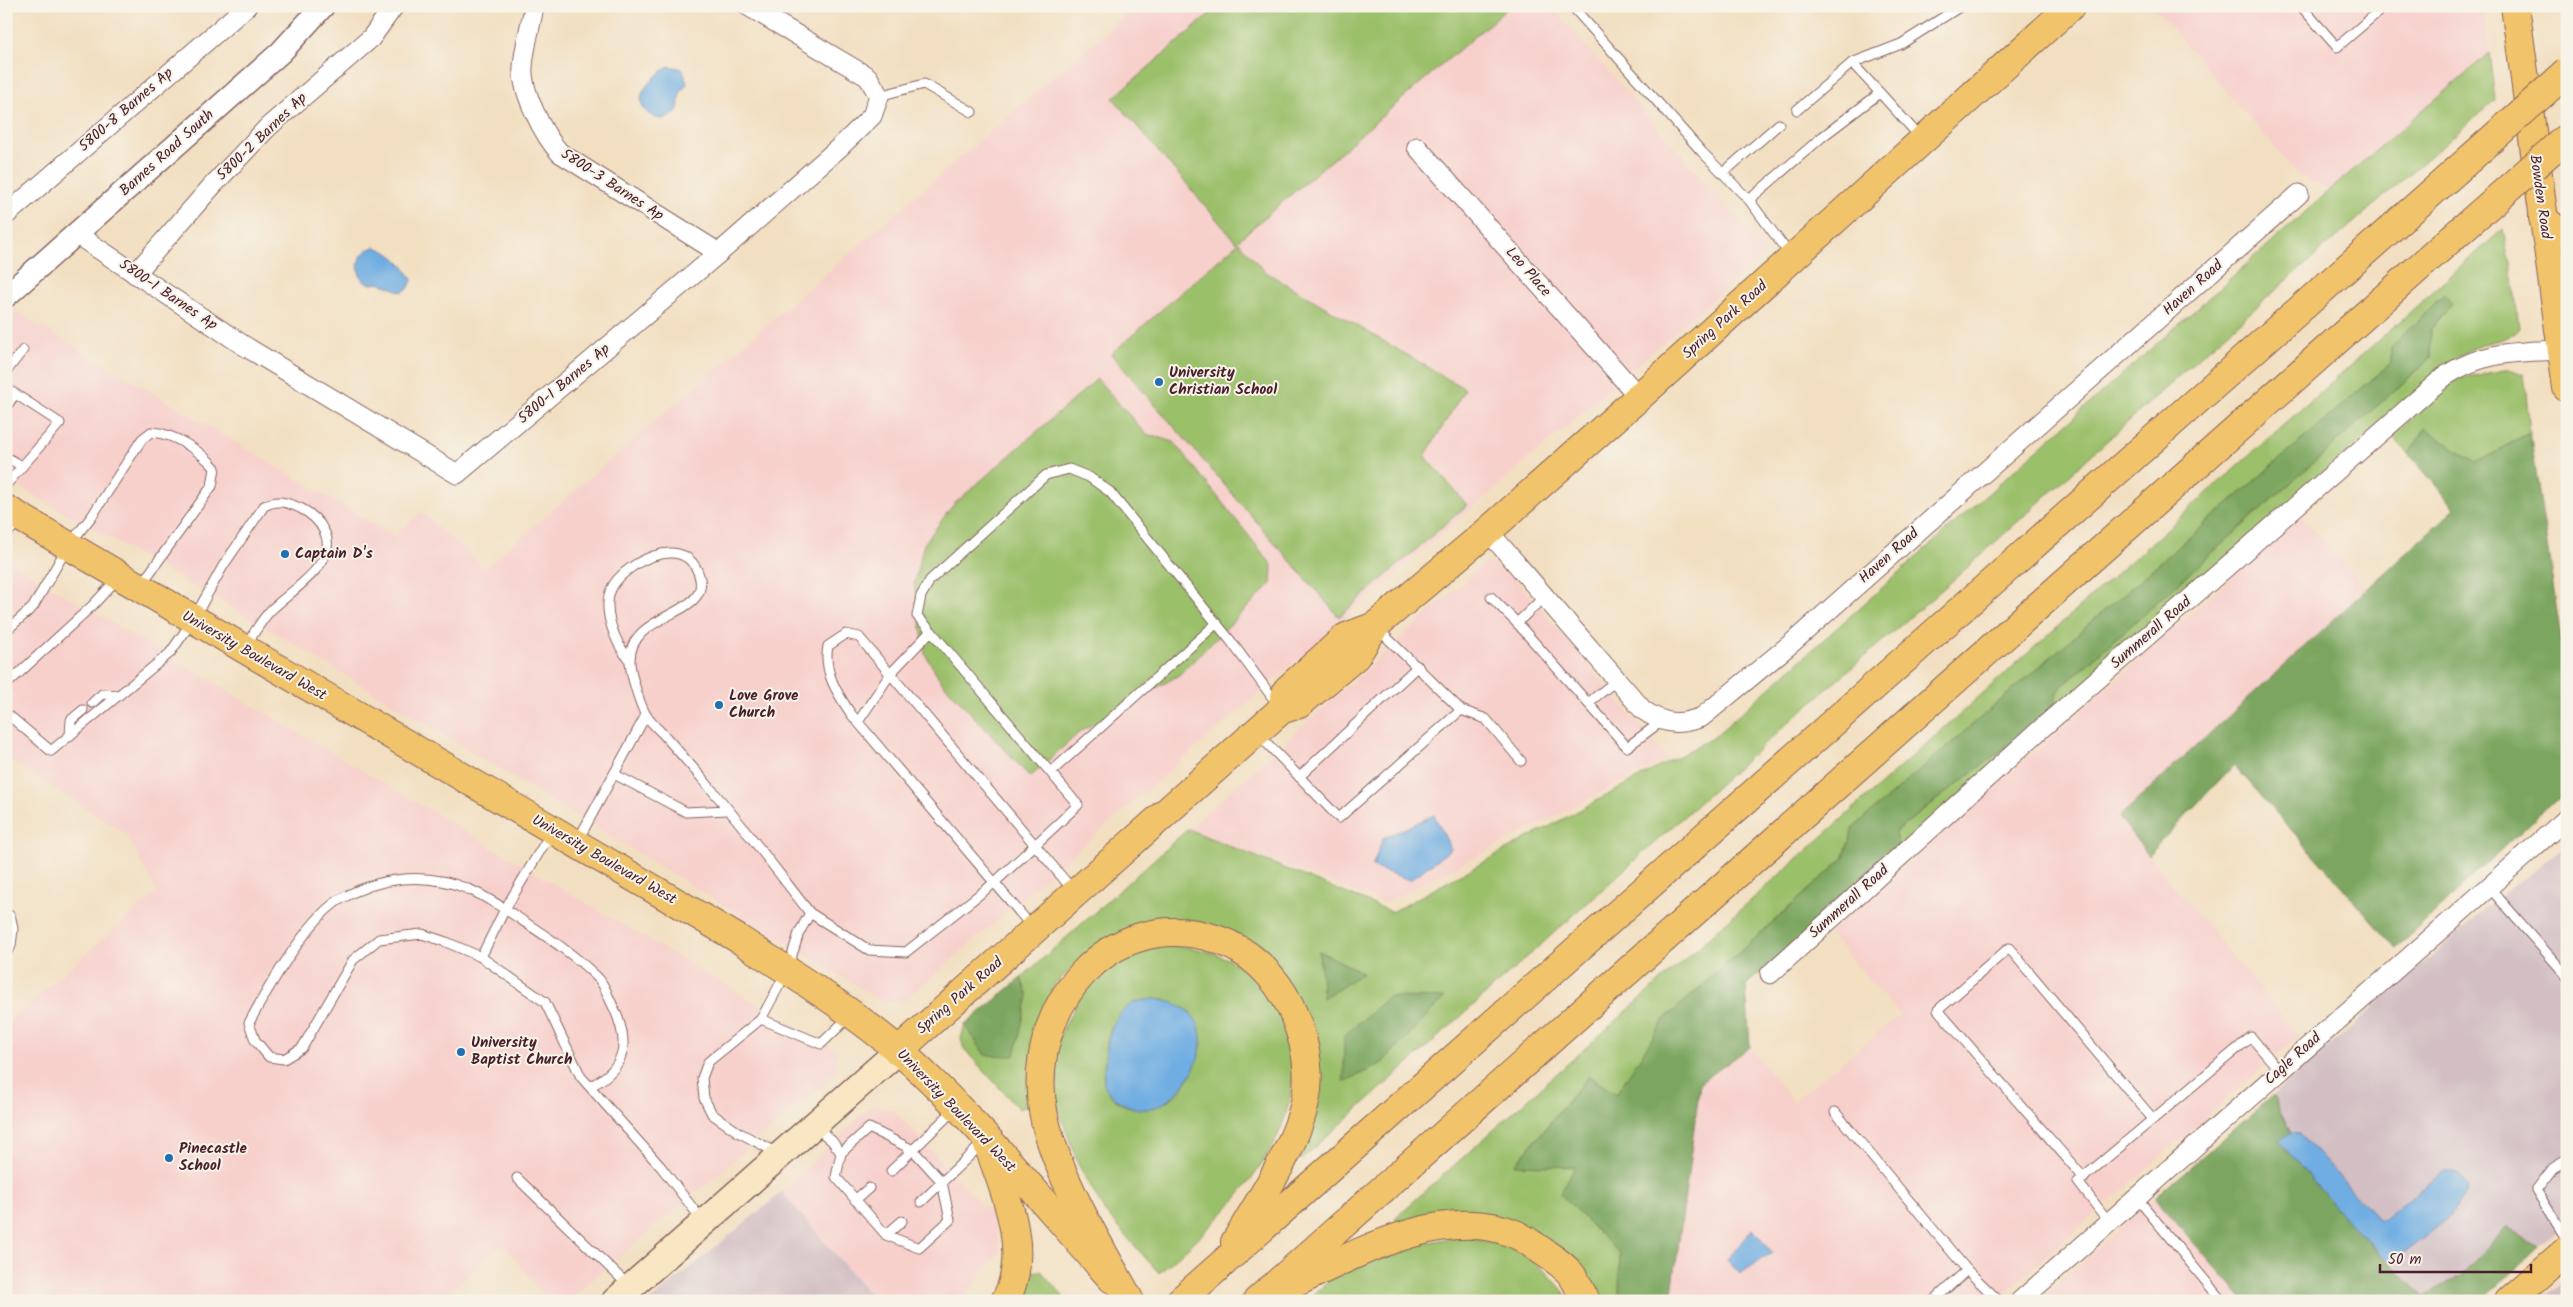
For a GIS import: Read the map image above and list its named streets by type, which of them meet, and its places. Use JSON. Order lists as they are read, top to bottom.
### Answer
{
  "streets": {
    "main road": ["Bowden Road", "Spring Park Road", "University Boulevard West"],
    "street": [
      "5800-8 Barnes Ap",
      "5800-2 Barnes Ap",
      "Barnes Road South",
      "5800-3 Barnes Ap",
      "Leo Place",
      "Haven Road",
      "5800-1 Barnes Ap",
      "Summerall Road",
      "Cagle Road"
    ]
  },
  "crossings": [
    ["5800-2 Barnes Ap", "5800-1 Barnes Ap"],
    ["Barnes Road South", "5800-1 Barnes Ap"],
    ["5800-3 Barnes Ap", "5800-1 Barnes Ap"],
    ["Bowden Road", "Summerall Road"],
    ["Leo Place", "Spring Park Road"],
    ["Haven Road", "Spring Park Road"],
    ["Spring Park Road", "University Boulevard West"]
  ],
  "places": [
    "University Christian School",
    "Captain D's",
    "Love Grove Church",
    "University Baptist Church",
    "Pinecastle School"
  ],
  "scale_bar": "50 m"
}
